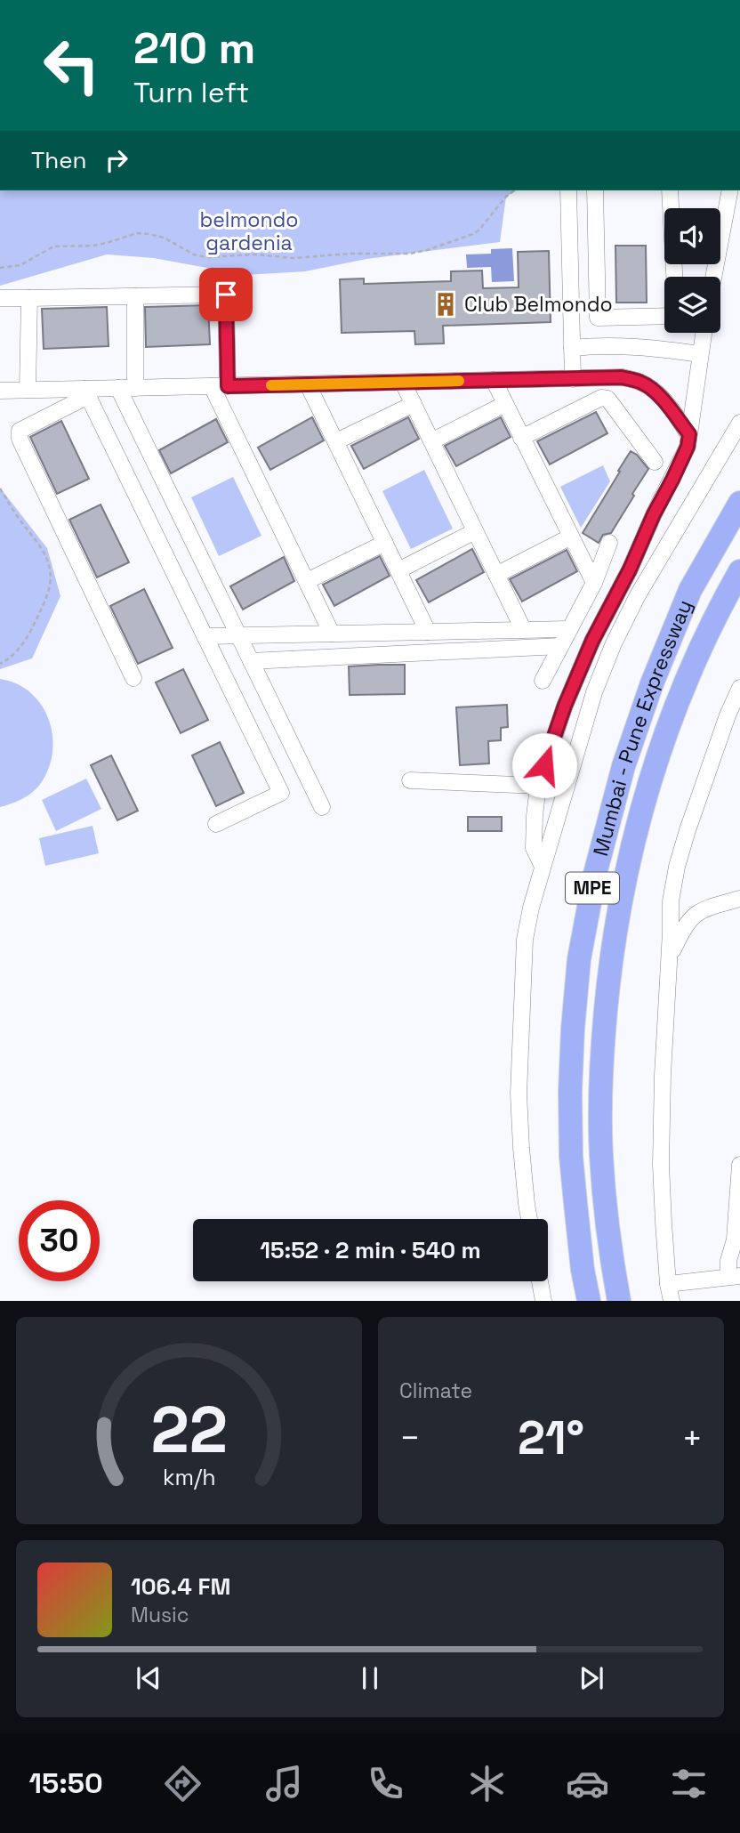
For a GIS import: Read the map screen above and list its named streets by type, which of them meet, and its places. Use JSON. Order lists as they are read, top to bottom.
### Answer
{
  "streets": {
    "highway": ["Mumbai - Pune Expressway", "MPE"]
  },
  "parks": ["belmondo gardenia"],
  "places": {
    "building": ["Club Belmondo"]
  },
  "page": {
    "turn": ["210 m", "Turn left"],
    "then": "Then",
    "limit": "30",
    "trip": "15:52 · 2 min · 540 m",
    "tile": "Climate",
    "heat": ["−", "21°", "+"],
    "song": ["106.4 FM", "Music"],
    "tabs": "15:50",
    "gauge": ["22", "km/h"]
  }
}
